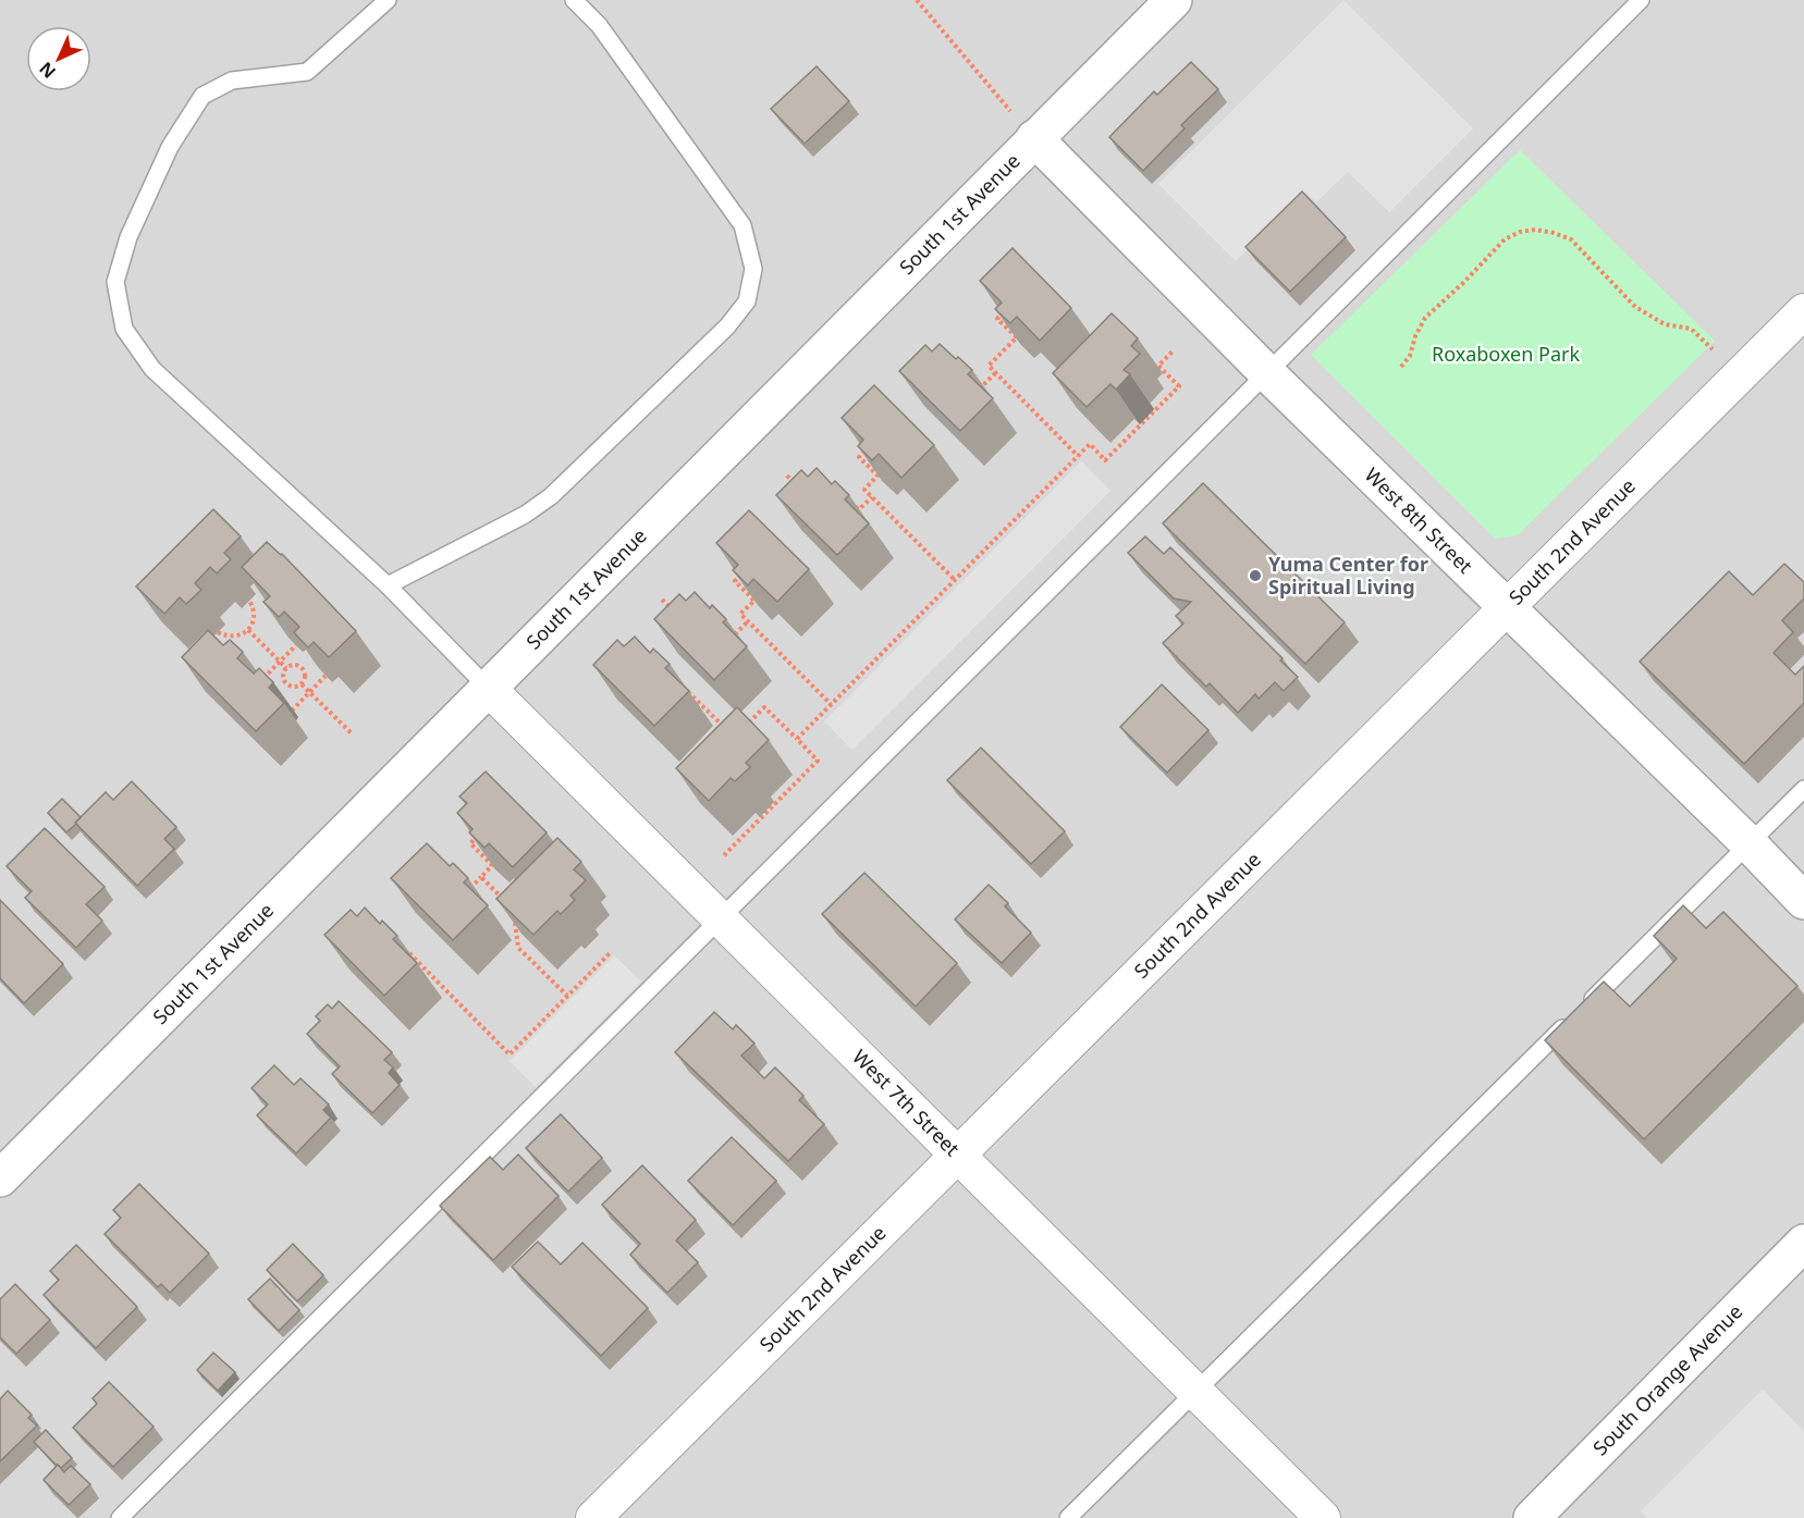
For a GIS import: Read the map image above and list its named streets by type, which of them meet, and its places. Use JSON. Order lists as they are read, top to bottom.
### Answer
{
  "streets": {
    "street": [
      "South 1st Avenue",
      "West 8th Street",
      "South 2nd Avenue",
      "West 7th Street",
      "South Orange Avenue"
    ]
  },
  "crossings": [
    ["South 1st Avenue", "West 8th Street"],
    ["South 1st Avenue", "West 7th Street"],
    ["West 8th Street", "South 2nd Avenue"],
    ["South 2nd Avenue", "West 7th Street"]
  ],
  "parks": ["Roxaboxen Park"],
  "places": ["Yuma Center for Spiritual Living"],
  "north": "bottom left"
}
